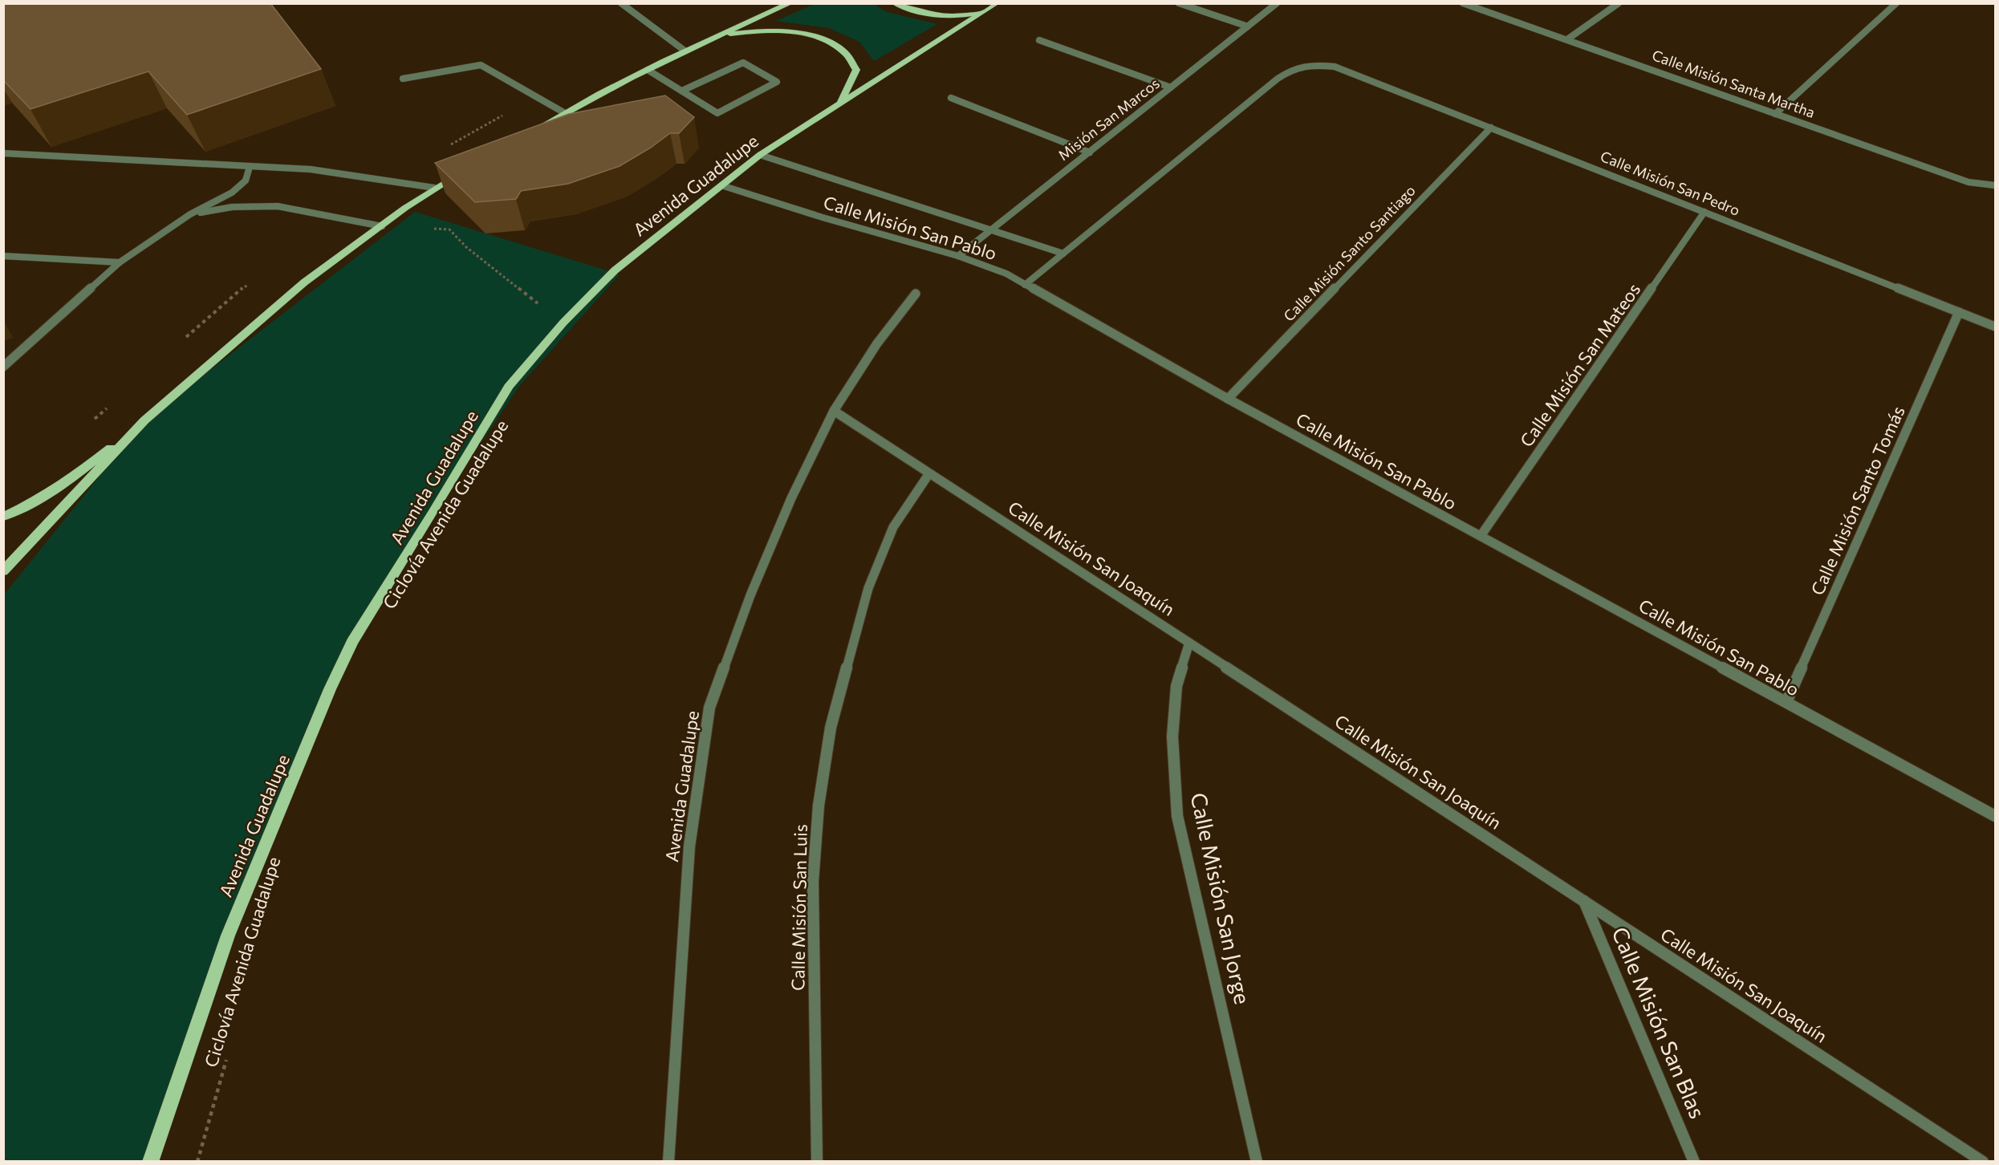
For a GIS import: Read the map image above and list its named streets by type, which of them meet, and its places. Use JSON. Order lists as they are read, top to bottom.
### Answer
{
  "streets": {
    "main road": ["Avenida Guadalupe"],
    "street": [
      "Calle Misión Santa Martha",
      "Misión San Marcos",
      "Calle Misión San Pedro",
      "Calle Misión San Pablo",
      "Calle Misión Santo Santiago",
      "Calle Misión San Mateos",
      "Calle Misión Santo Tomás",
      "Calle Misión San Joaquín",
      "Calle Misión San Jorge",
      "Calle Misión San Luis",
      "Calle Misión San Blas"
    ],
    "path": ["Ciclovía Avenida Guadalupe"]
  },
  "crossings": [
    ["Misión San Marcos", "Calle Misión San Pablo"],
    ["Calle Misión San Pedro", "Calle Misión San Pablo"],
    ["Calle Misión San Pedro", "Calle Misión Santo Santiago"],
    ["Calle Misión San Pedro", "Calle Misión San Mateos"],
    ["Calle Misión San Pedro", "Calle Misión Santo Tomás"],
    ["Avenida Guadalupe", "Calle Misión San Pablo"],
    ["Avenida Guadalupe", "Calle Misión San Joaquín"],
    ["Calle Misión San Pablo", "Calle Misión Santo Santiago"],
    ["Calle Misión San Pablo", "Calle Misión San Mateos"],
    ["Calle Misión San Pablo", "Calle Misión Santo Tomás"],
    ["Calle Misión San Joaquín", "Calle Misión San Jorge"],
    ["Calle Misión San Joaquín", "Calle Misión San Luis"],
    ["Calle Misión San Joaquín", "Calle Misión San Blas"]
  ]
}
